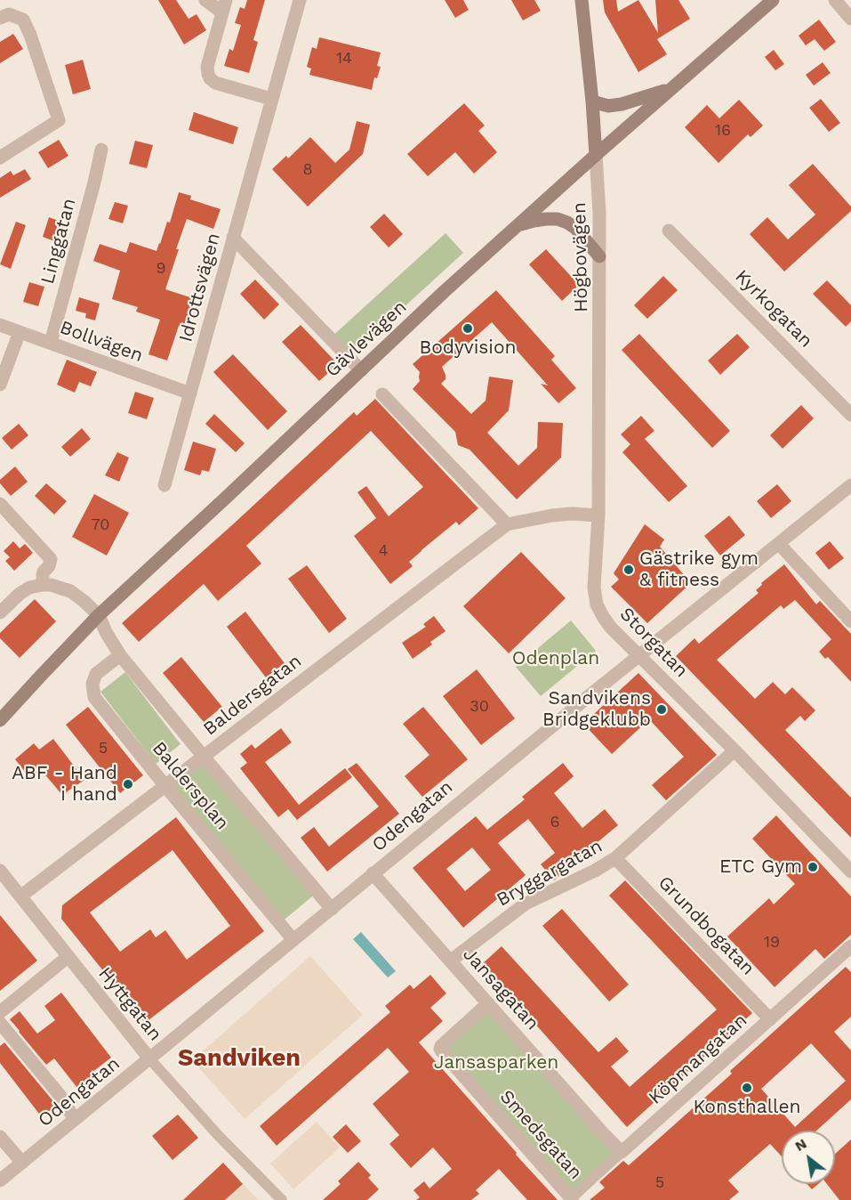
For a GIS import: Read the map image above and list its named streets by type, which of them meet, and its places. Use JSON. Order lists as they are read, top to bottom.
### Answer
{
  "streets": {
    "main road": ["Högbovägen", "Gävlevägen"],
    "street": [
      "Linggatan",
      "Idrottsvägen",
      "Kyrkogatan",
      "Bollvägen",
      "Storgatan",
      "Baldersgatan",
      "Baldersplan",
      "Odengatan",
      "Bryggargatan",
      "Grundbogatan",
      "Jansagatan",
      "Hyttgatan",
      "Köpmangatan",
      "Smedsgatan"
    ]
  },
  "crossings": [
    ["Linggatan", "Bollvägen"],
    ["Högbovägen", "Gävlevägen"],
    ["Högbovägen", "Storgatan"],
    ["Idrottsvägen", "Bollvägen"],
    ["Gävlevägen", "Baldersplan"],
    ["Storgatan", "Odengatan"],
    ["Storgatan", "Bryggargatan"],
    ["Baldersgatan", "Baldersplan"],
    ["Baldersgatan", "Hyttgatan"],
    ["Baldersplan", "Odengatan"],
    ["Odengatan", "Jansagatan"],
    ["Odengatan", "Hyttgatan"],
    ["Bryggargatan", "Grundbogatan"],
    ["Bryggargatan", "Jansagatan"],
    ["Grundbogatan", "Köpmangatan"],
    ["Jansagatan", "Köpmangatan"],
    ["Jansagatan", "Smedsgatan"],
    ["Köpmangatan", "Smedsgatan"]
  ],
  "districts": ["Sandviken"],
  "parks": ["Odenplan", "Jansasparken"],
  "places": [
    "Bodyvision",
    "Gästrike gym & fitness",
    "Sandvikens Bridgeklubb",
    "ABF - Hand i hand",
    "ETC Gym",
    "Konsthallen"
  ],
  "house_numbers": [
    "14",
    "16",
    "8",
    "9",
    "70",
    "4",
    "30",
    "5",
    "6",
    "19",
    "5"
  ],
  "north": "top left"
}
